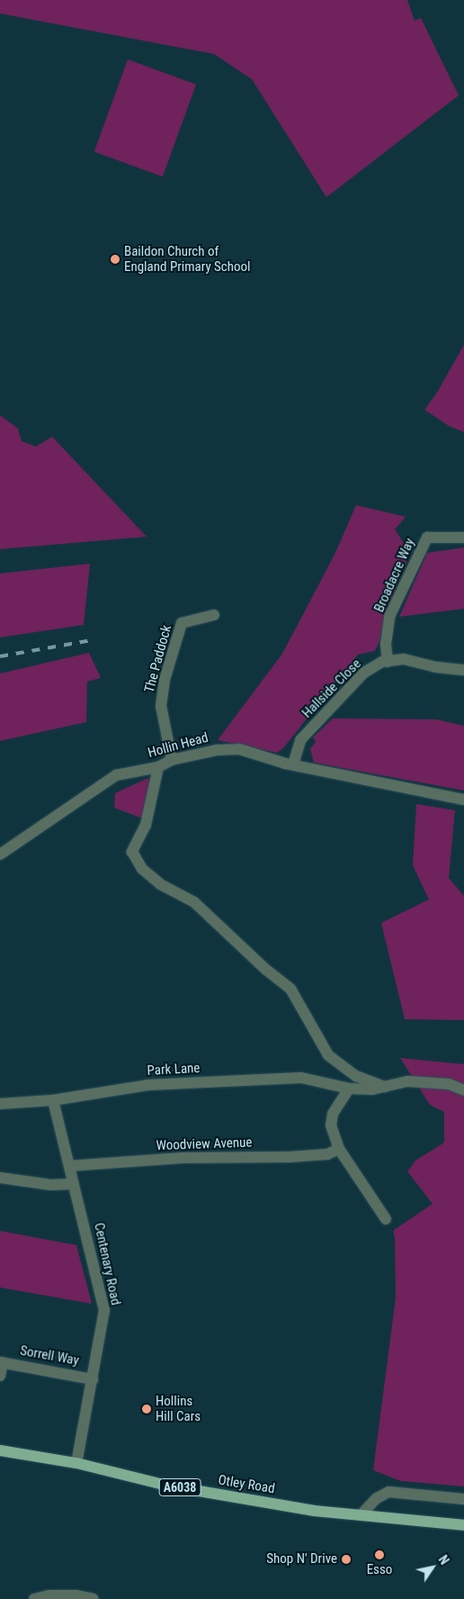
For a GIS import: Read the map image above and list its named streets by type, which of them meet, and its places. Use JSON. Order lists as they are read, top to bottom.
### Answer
{
  "streets": {
    "main road": ["Otley Road", "A6038"],
    "street": [
      "Broadacre Way",
      "The Paddock",
      "Hallside Close",
      "Hollin Head",
      "Park Lane",
      "Woodview Avenue",
      "Centenary Road",
      "Sorrell Way"
    ]
  },
  "crossings": [
    ["Broadacre Way", "Hallside Close"],
    ["The Paddock", "Hollin Head"],
    ["Hallside Close", "Hollin Head"],
    ["Park Lane", "Centenary Road"],
    ["Woodview Avenue", "Centenary Road"],
    ["Centenary Road", "Sorrell Way"],
    ["Centenary Road", "Otley Road"]
  ],
  "places": [
    "Baildon Church of England Primary School",
    "Hollins Hill Cars",
    "Esso",
    "Shop N' Drive"
  ],
  "north": "top right"
}
